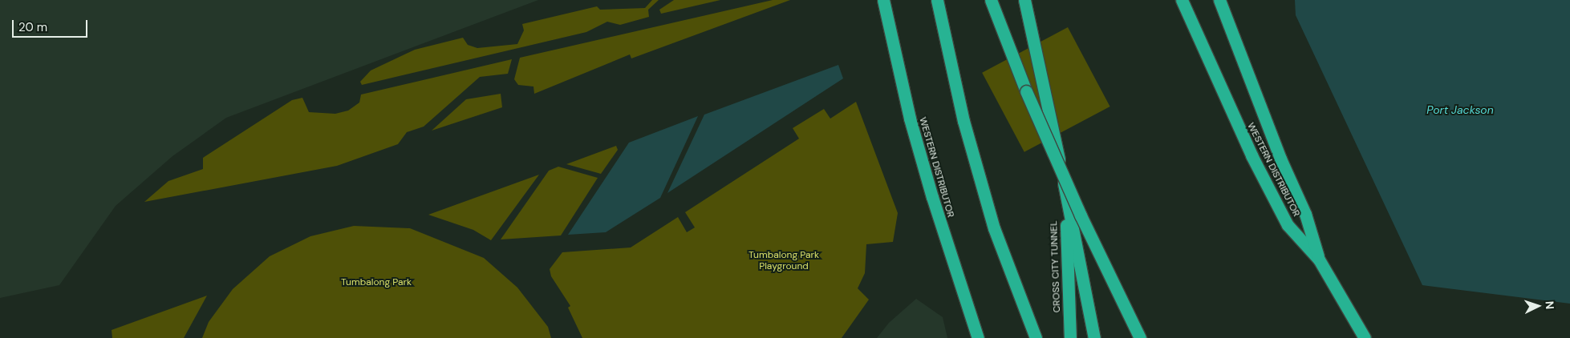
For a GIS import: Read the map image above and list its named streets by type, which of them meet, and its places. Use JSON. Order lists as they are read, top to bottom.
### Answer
{
  "streets": {
    "highway": ["WESTERN DISTRIBUTOR", "CROSS CITY TUNNEL"]
  },
  "water": ["Port Jackson"],
  "parks": ["Tumbalong Park Playground", "Tumbalong Park"],
  "scale_bar": "20 m",
  "north": "right"
}
